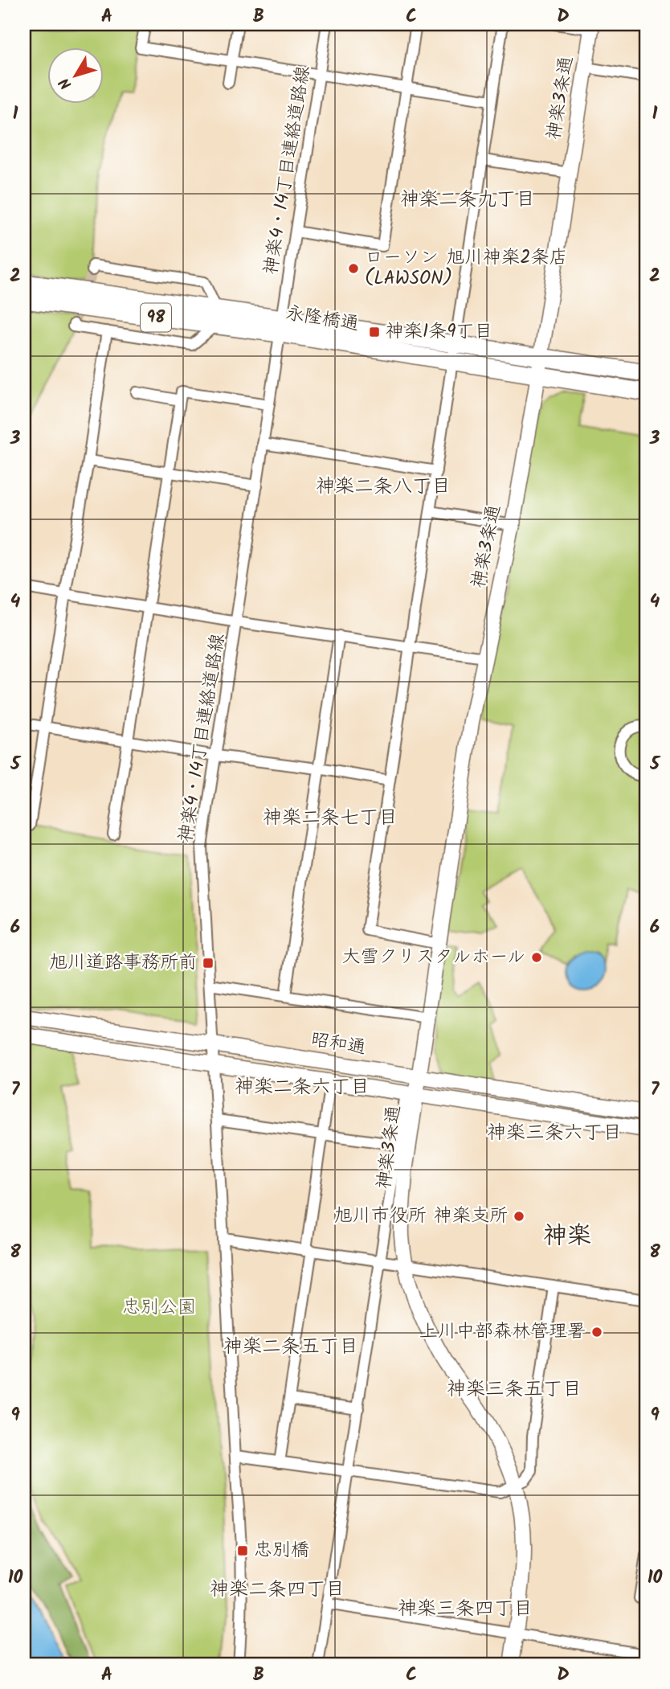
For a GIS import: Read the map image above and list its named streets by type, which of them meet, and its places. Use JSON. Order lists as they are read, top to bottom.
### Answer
{
  "streets": {
    "main road": ["98", "永隆橋通"],
    "street": ["神楽3条通", "神楽4・14丁目連絡道路線", "昭和通"]
  },
  "crossings": [
    ["神楽3条通", "永隆橋通"],
    ["神楽3条通", "昭和通"],
    ["神楽4・14丁目連絡道路線", "永隆橋通"],
    ["神楽4・14丁目連絡道路線", "昭和通"]
  ],
  "districts": [
    "神楽二条九丁目",
    "神楽二条八丁目",
    "神楽二条七丁目",
    "神楽二条六丁目",
    "神楽三条六丁目",
    "神楽",
    "神楽二条五丁目",
    "神楽三条五丁目",
    "神楽二条四丁目",
    "神楽三条四丁目"
  ],
  "parks": ["忠別公園"],
  "places": {
    "other": [
      "ローソン 旭川神楽2条店 (LAWSON)",
      "大雪クリスタルホール",
      "旭川市役所 神楽支所",
      "上川中部森林管理署"
    ],
    "transit": ["神楽1条9丁目", "旭川道路事務所前", "忠別橋"]
  },
  "north": "bottom left",
  "grid": {
    "columns": [
      "A",
      "B",
      "C",
      "D"
    ],
    "rows": [
      "1",
      "2",
      "3",
      "4",
      "5",
      "6",
      "7",
      "8",
      "9",
      "10"
    ]
  }
}
